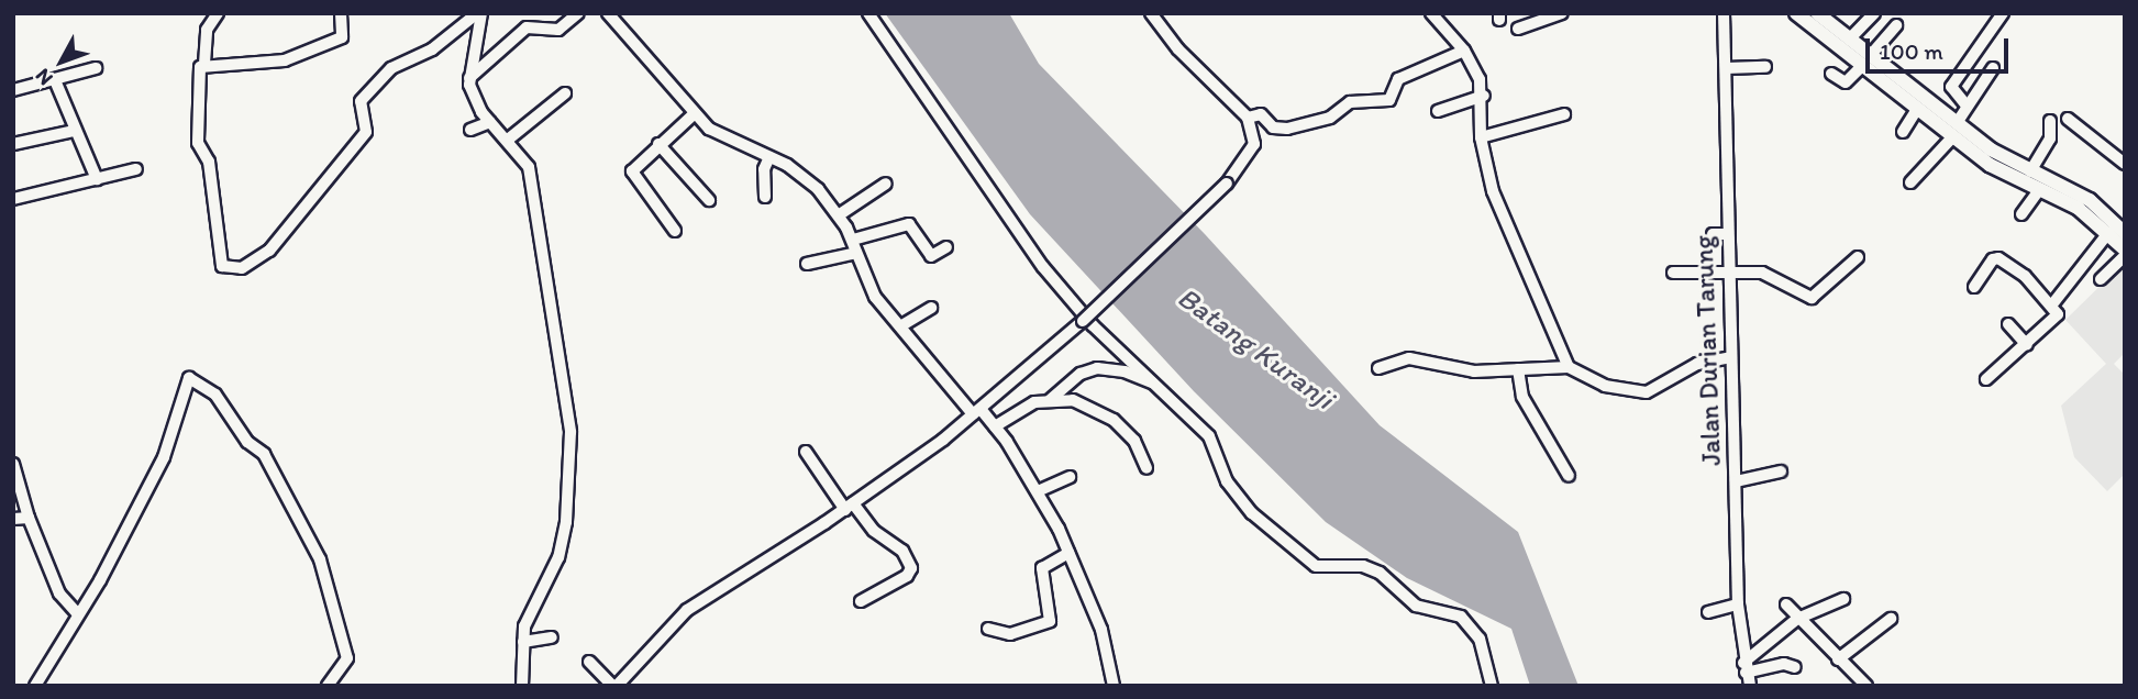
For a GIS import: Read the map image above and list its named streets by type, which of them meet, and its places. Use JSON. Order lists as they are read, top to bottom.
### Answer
{
  "streets": {
    "street": ["Jalan Durian Tarung"]
  },
  "water": ["Batang Kuranji"],
  "scale_bar": "100 m",
  "north": "bottom left"
}
